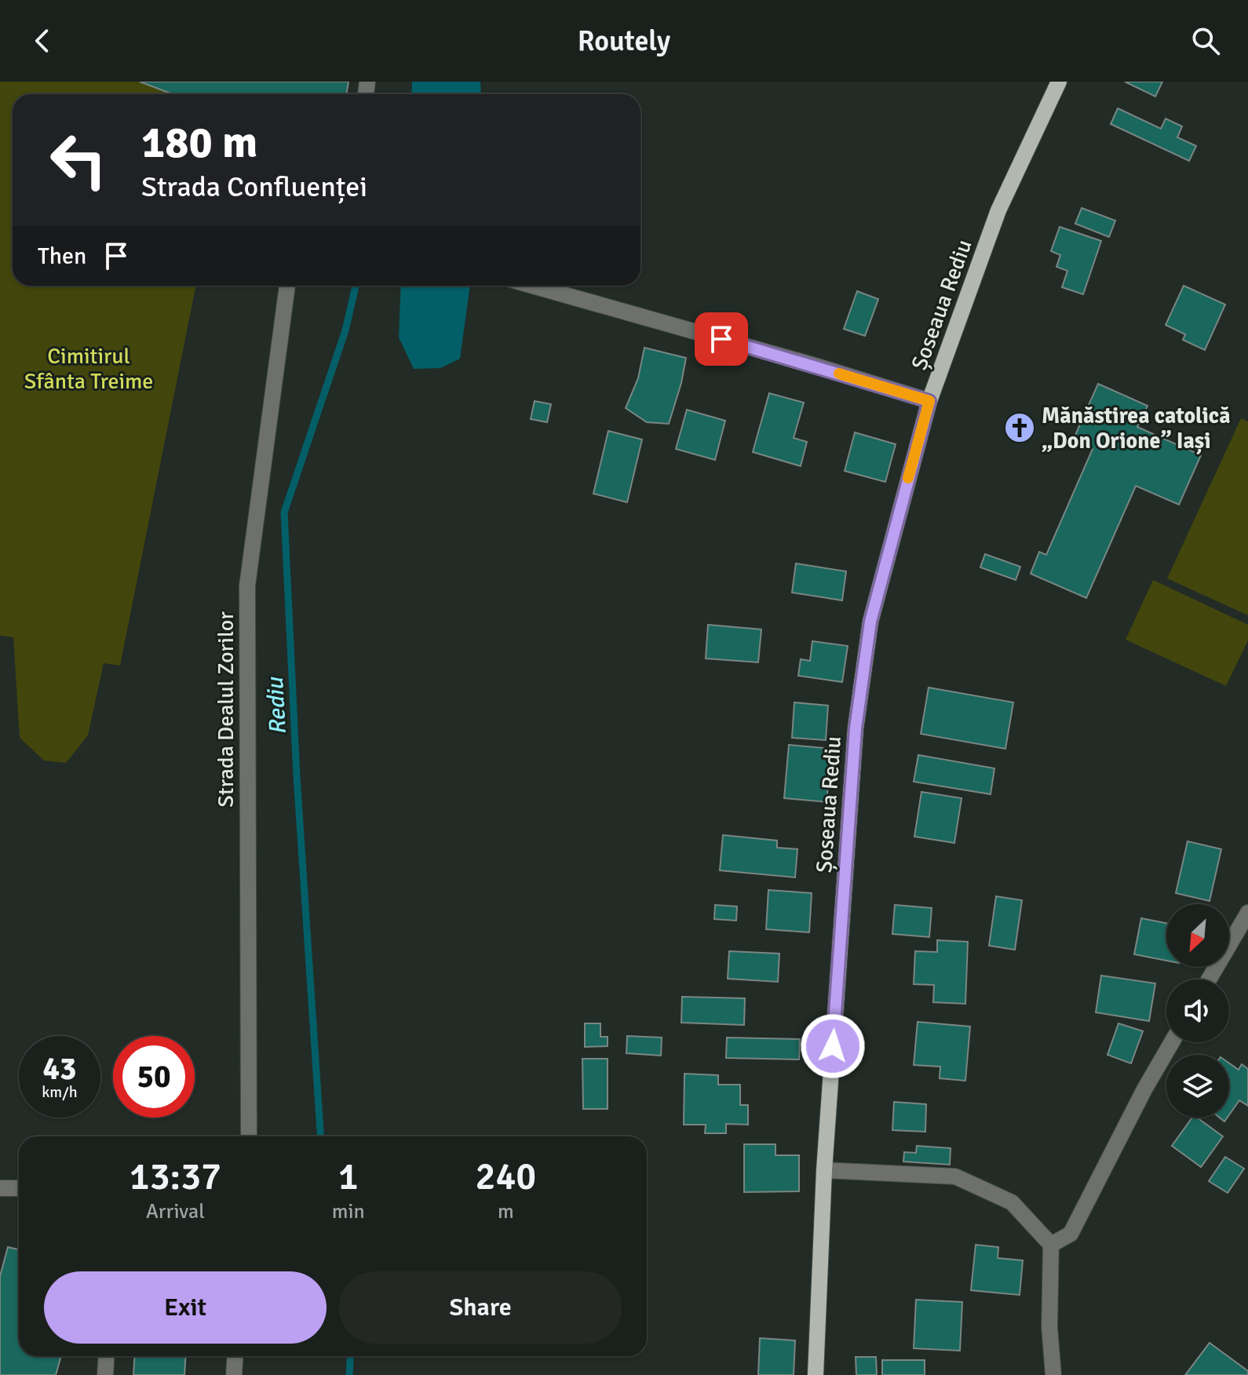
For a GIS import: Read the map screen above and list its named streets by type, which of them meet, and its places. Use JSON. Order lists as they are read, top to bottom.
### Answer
{
  "streets": {
    "main road": ["Șoseaua Rediu"],
    "street": ["Strada Dealul Zorilor"]
  },
  "water": ["Rediu"],
  "parks": ["Cimitirul Sfânta Treime"],
  "places": {
    "church": ["Mănăstirea catolică „Don Orione” Iași"]
  },
  "north": "bottom left",
  "page": {
    "header": "Routely",
    "turn": ["180 m", "Strada Confluenței"],
    "then": "Then",
    "speed": "43 km/h",
    "limit": "50",
    "eta": [
      "13:37",
      "Arrival",
      "1",
      "min",
      "240",
      "m"
    ],
    "buttons": ["Exit", "Share"]
  }
}
